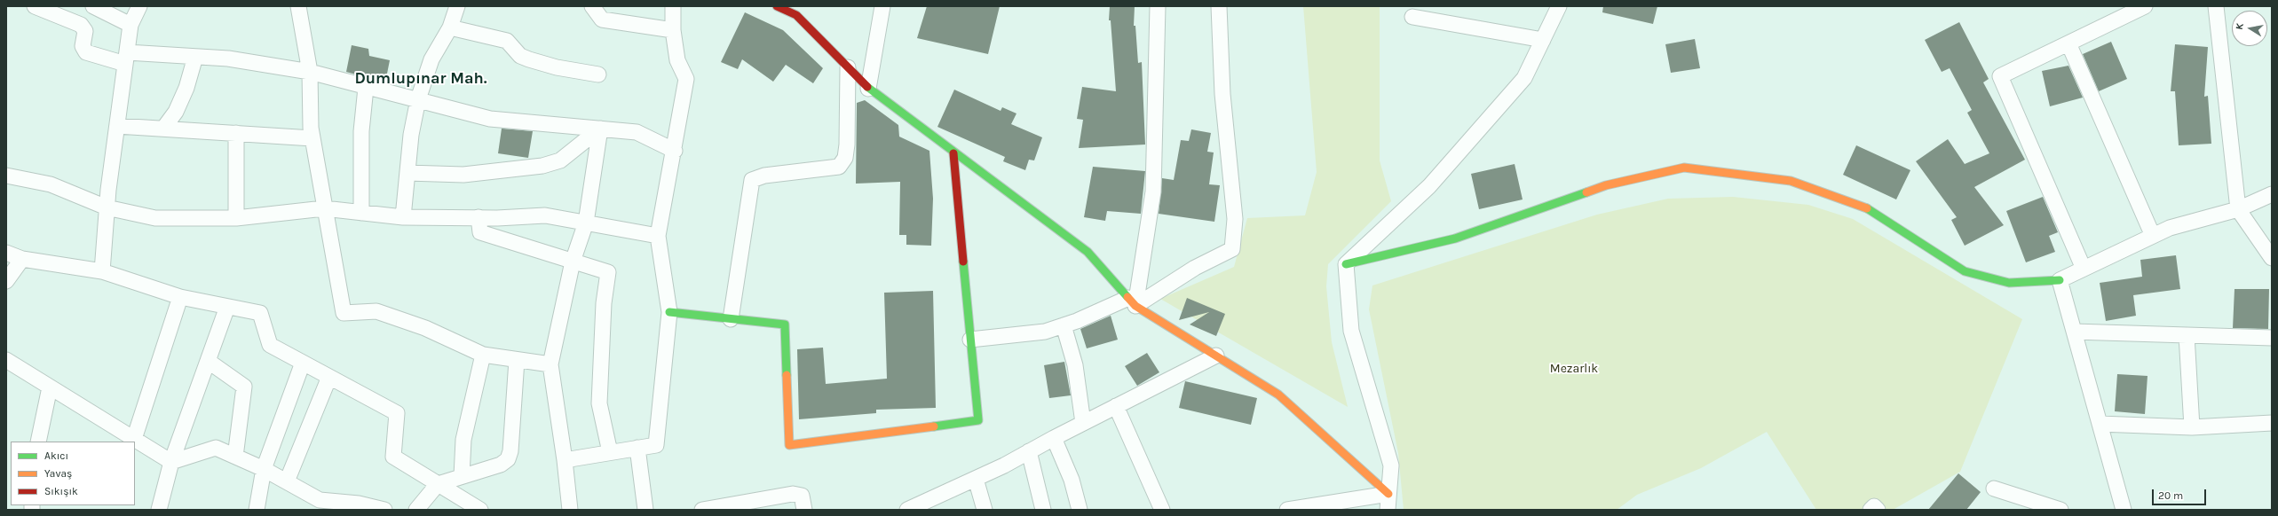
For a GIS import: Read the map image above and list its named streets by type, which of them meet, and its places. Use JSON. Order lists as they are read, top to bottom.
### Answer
{
  "districts": ["Dumlupınar Mah."],
  "parks": ["Mezarlık"],
  "legend": ["Akıcı", "Yavaş", "Sıkışık"],
  "scale_bar": "20 m",
  "north": "left"
}
